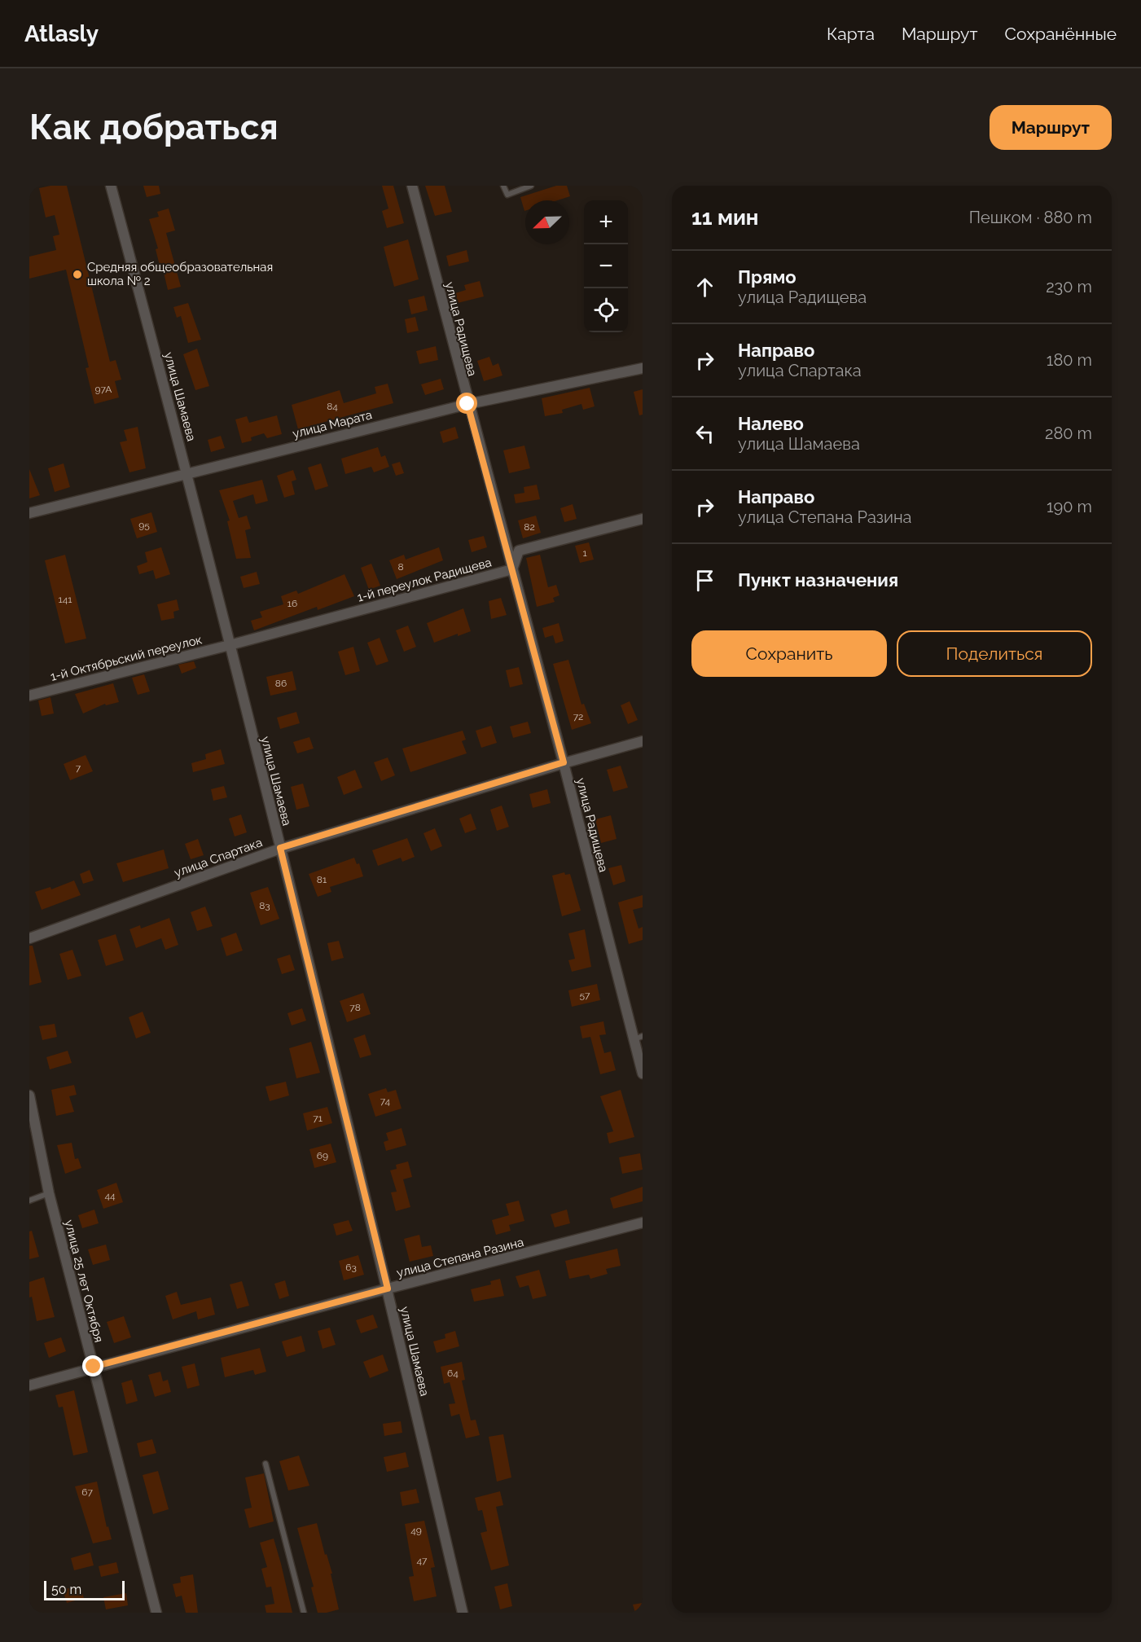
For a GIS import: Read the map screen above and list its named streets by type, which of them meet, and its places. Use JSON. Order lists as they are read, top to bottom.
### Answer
{
  "streets": {
    "street": [
      "улица Радищева",
      "улица Шамаева",
      "улица Марата",
      "1-й переулок Радищева",
      "1-й Октябрьский переулок",
      "улица Спартака",
      "улица Степана Разина",
      "улица 25 лет Октября"
    ]
  },
  "crossings": [
    ["улица Радищева", "улица Марата"],
    ["улица Радищева", "1-й переулок Радищева"],
    ["улица Радищева", "улица Спартака"],
    ["улица Шамаева", "улица Марата"],
    ["улица Шамаева", "1-й переулок Радищева"],
    ["улица Шамаева", "1-й Октябрьский переулок"],
    ["улица Шамаева", "улица Спартака"],
    ["улица Шамаева", "улица Степана Разина"],
    ["1-й переулок Радищева", "1-й Октябрьский переулок"],
    ["улица Степана Разина", "улица 25 лет Октября"]
  ],
  "places": ["Средняя общеобразовательная школа № 2"],
  "house_numbers": [
    "97А",
    "84",
    "95",
    "82",
    "1",
    "8",
    "141",
    "16",
    "86",
    "72",
    "7",
    "81",
    "83",
    "57",
    "78",
    "74",
    "71",
    "69",
    "44",
    "63",
    "64",
    "67",
    "49",
    "47"
  ],
  "scale_bar": "50 m",
  "north": "bottom left",
  "page": {
    "header": "Atlasly",
    "nav": ["Карта", "Маршрут", "Сохранённые"],
    "buttons": [
      "Маршрут",
      ["Сохранить", "Поделиться"]
    ],
    "title": "Как добраться",
    "heading": ["11 мин", "Пешком · 880 m"],
    "map_buttons": ["+", "−"],
    "list": [
      ["Прямо", "улица Радищева", "230 m"],
      ["Направо", "улица Спартака", "180 m"],
      ["Налево", "улица Шамаева", "280 m"],
      ["Направо", "улица Степана Разина", "190 m"],
      "Пункт назначения"
    ],
    "scale": "50 m"
  }
}
